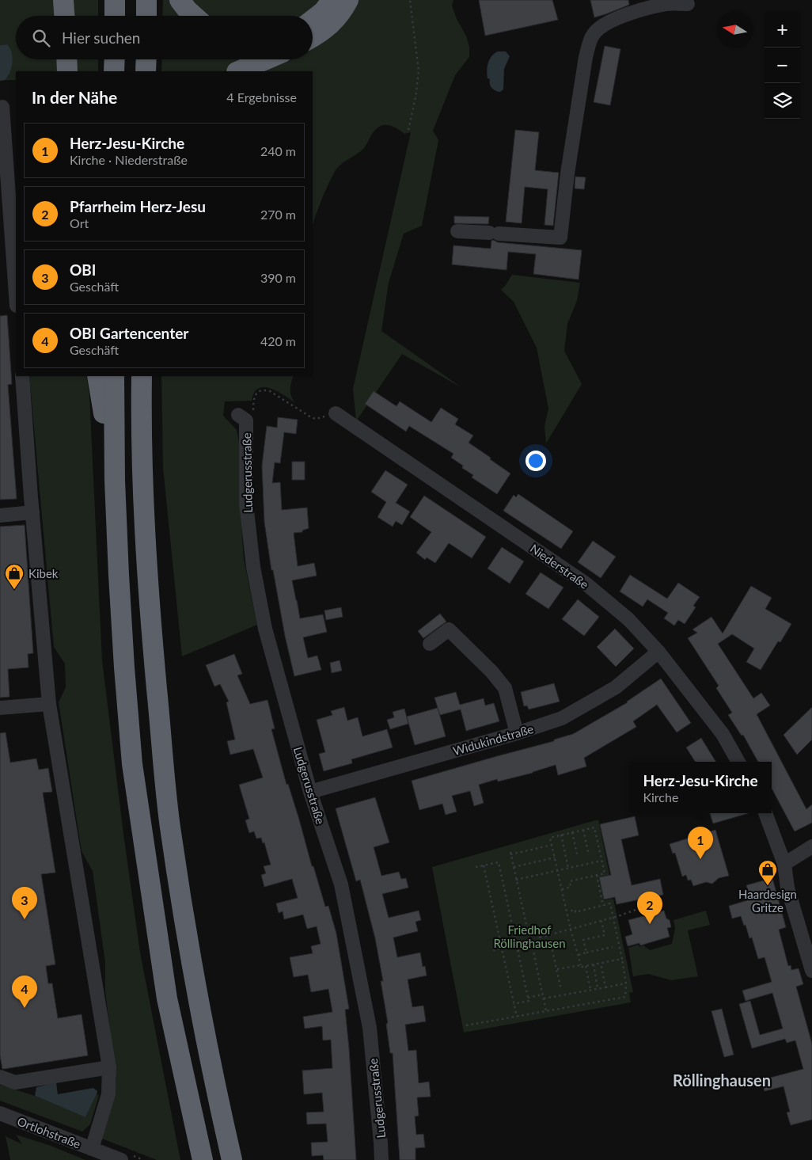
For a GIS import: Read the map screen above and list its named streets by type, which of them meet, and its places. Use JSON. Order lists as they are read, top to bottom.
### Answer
{
  "streets": {
    "street": [
      "Ludgerusstraße",
      "Niederstraße",
      "Widukindstraße",
      "Ortlohstraße"
    ]
  },
  "crossings": [
    ["Ludgerusstraße", "Widukindstraße"],
    ["Niederstraße", "Widukindstraße"]
  ],
  "districts": ["Röllinghausen"],
  "parks": ["Friedhof Röllinghausen"],
  "places": {
    "shop": ["Kibek", "Haardesign Gritze"]
  },
  "north": "left",
  "page": {
    "map_buttons": ["+", "−"],
    "search": "Hier suchen",
    "heading": ["In der Nähe", "4 Ergebnisse"],
    "list": [
      {
        "mark": "1",
        "name": "Herz-Jesu-Kirche",
        "note": "Kirche · Niederstraße",
        "value": "240 m"
      },
      {
        "mark": "2",
        "name": "Pfarrheim Herz-Jesu",
        "note": "Ort",
        "value": "270 m"
      },
      {
        "mark": "3",
        "name": "OBI",
        "note": "Geschäft",
        "value": "390 m"
      },
      {
        "mark": "4",
        "name": "OBI Gartencenter",
        "note": "Geschäft",
        "value": "420 m"
      }
    ],
    "popup": ["Herz-Jesu-Kirche", "Kirche"],
    "pins": [
      "1",
      "3",
      "2",
      "4"
    ]
  }
}
